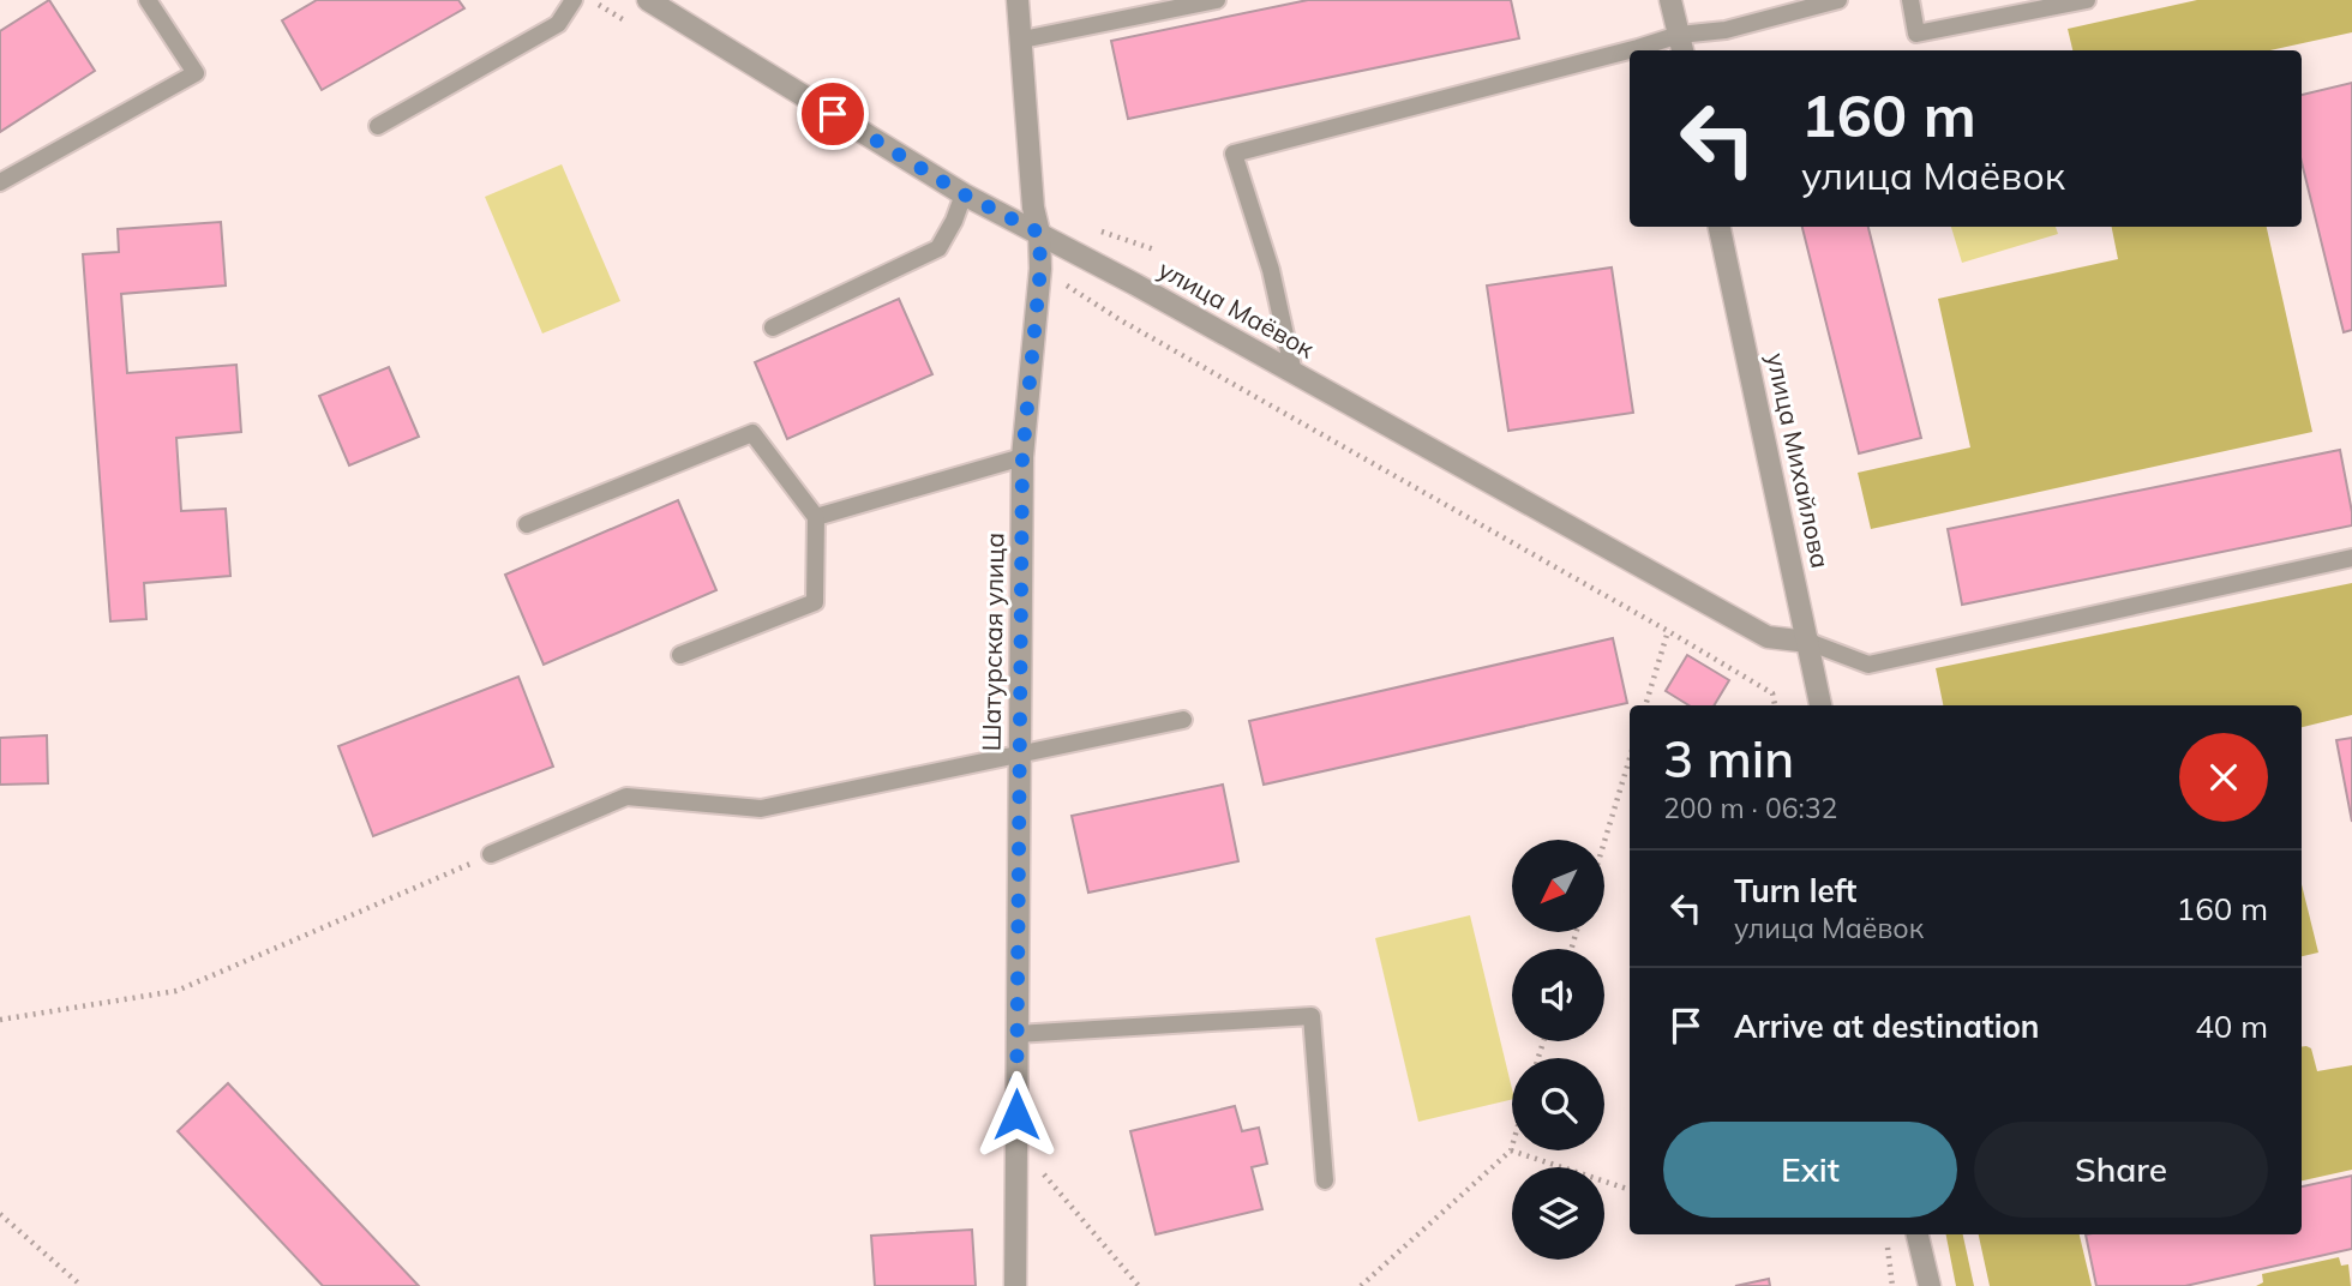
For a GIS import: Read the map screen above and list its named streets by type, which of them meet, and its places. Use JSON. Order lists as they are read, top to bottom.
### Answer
{
  "streets": {
    "street": ["улица Маёвок", "улица Михайлова", "Шатурская улица"]
  },
  "crossings": [
    ["улица Маёвок", "улица Михайлова"],
    ["улица Маёвок", "Шатурская улица"]
  ],
  "north": "bottom left",
  "page": {
    "turn": ["160 m", "улица Маёвок"],
    "heading": ["3 min", "200 m · 06:32"],
    "list": [
      {
        "name": "Turn left",
        "note": "улица Маёвок",
        "value": "160 m"
      },
      {
        "name": "Arrive at destination",
        "value": "40 m"
      }
    ],
    "buttons": ["Exit", "Share"]
  }
}
